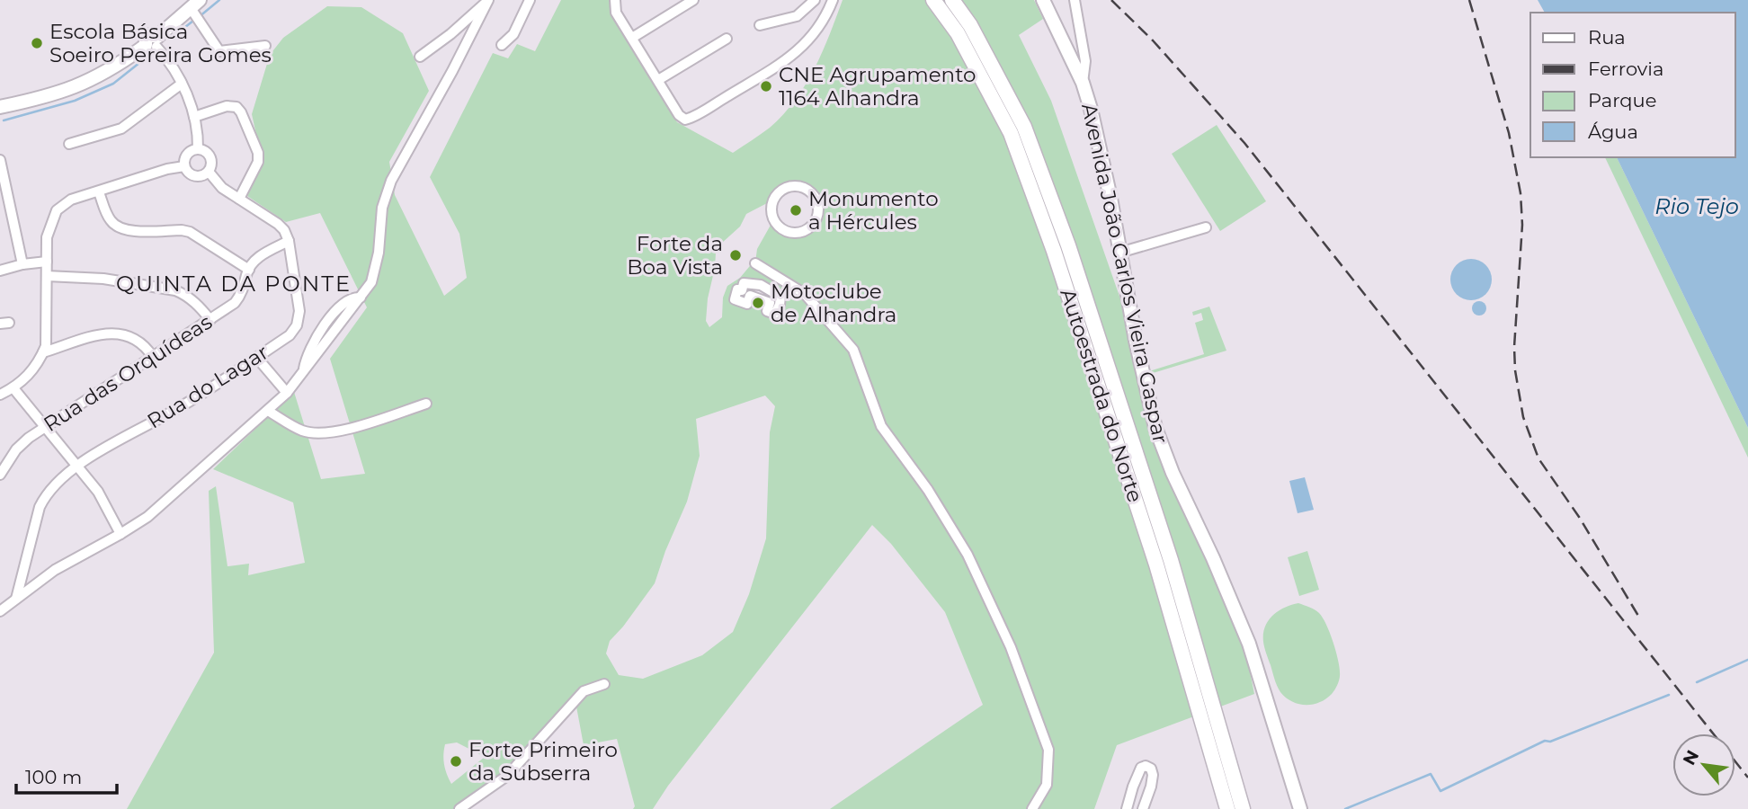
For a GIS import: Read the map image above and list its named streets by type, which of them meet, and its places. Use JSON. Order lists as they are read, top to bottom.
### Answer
{
  "streets": {
    "highway": ["Autoestrada do Norte"],
    "main road": ["Avenida João Carlos Vieira Gaspar"],
    "street": ["Rua das Orquídeas", "Rua do Lagar"]
  },
  "crossings": [
    ["Rua das Orquídeas", "Rua do Lagar"]
  ],
  "districts": ["QUINTA DA PONTE"],
  "water": ["Rio Tejo"],
  "places": [
    "Escola Básica Soeiro Pereira Gomes",
    "CNE Agrupamento 1164 Alhandra",
    "Monumento a Hércules",
    "Forte da Boa Vista",
    "Motoclube de Alhandra",
    "Forte Primeiro da Subserra"
  ],
  "legend": [
    "Rua",
    "Ferrovia",
    "Parque",
    "Água"
  ],
  "scale_bar": "100 m",
  "north": "top left"
}
